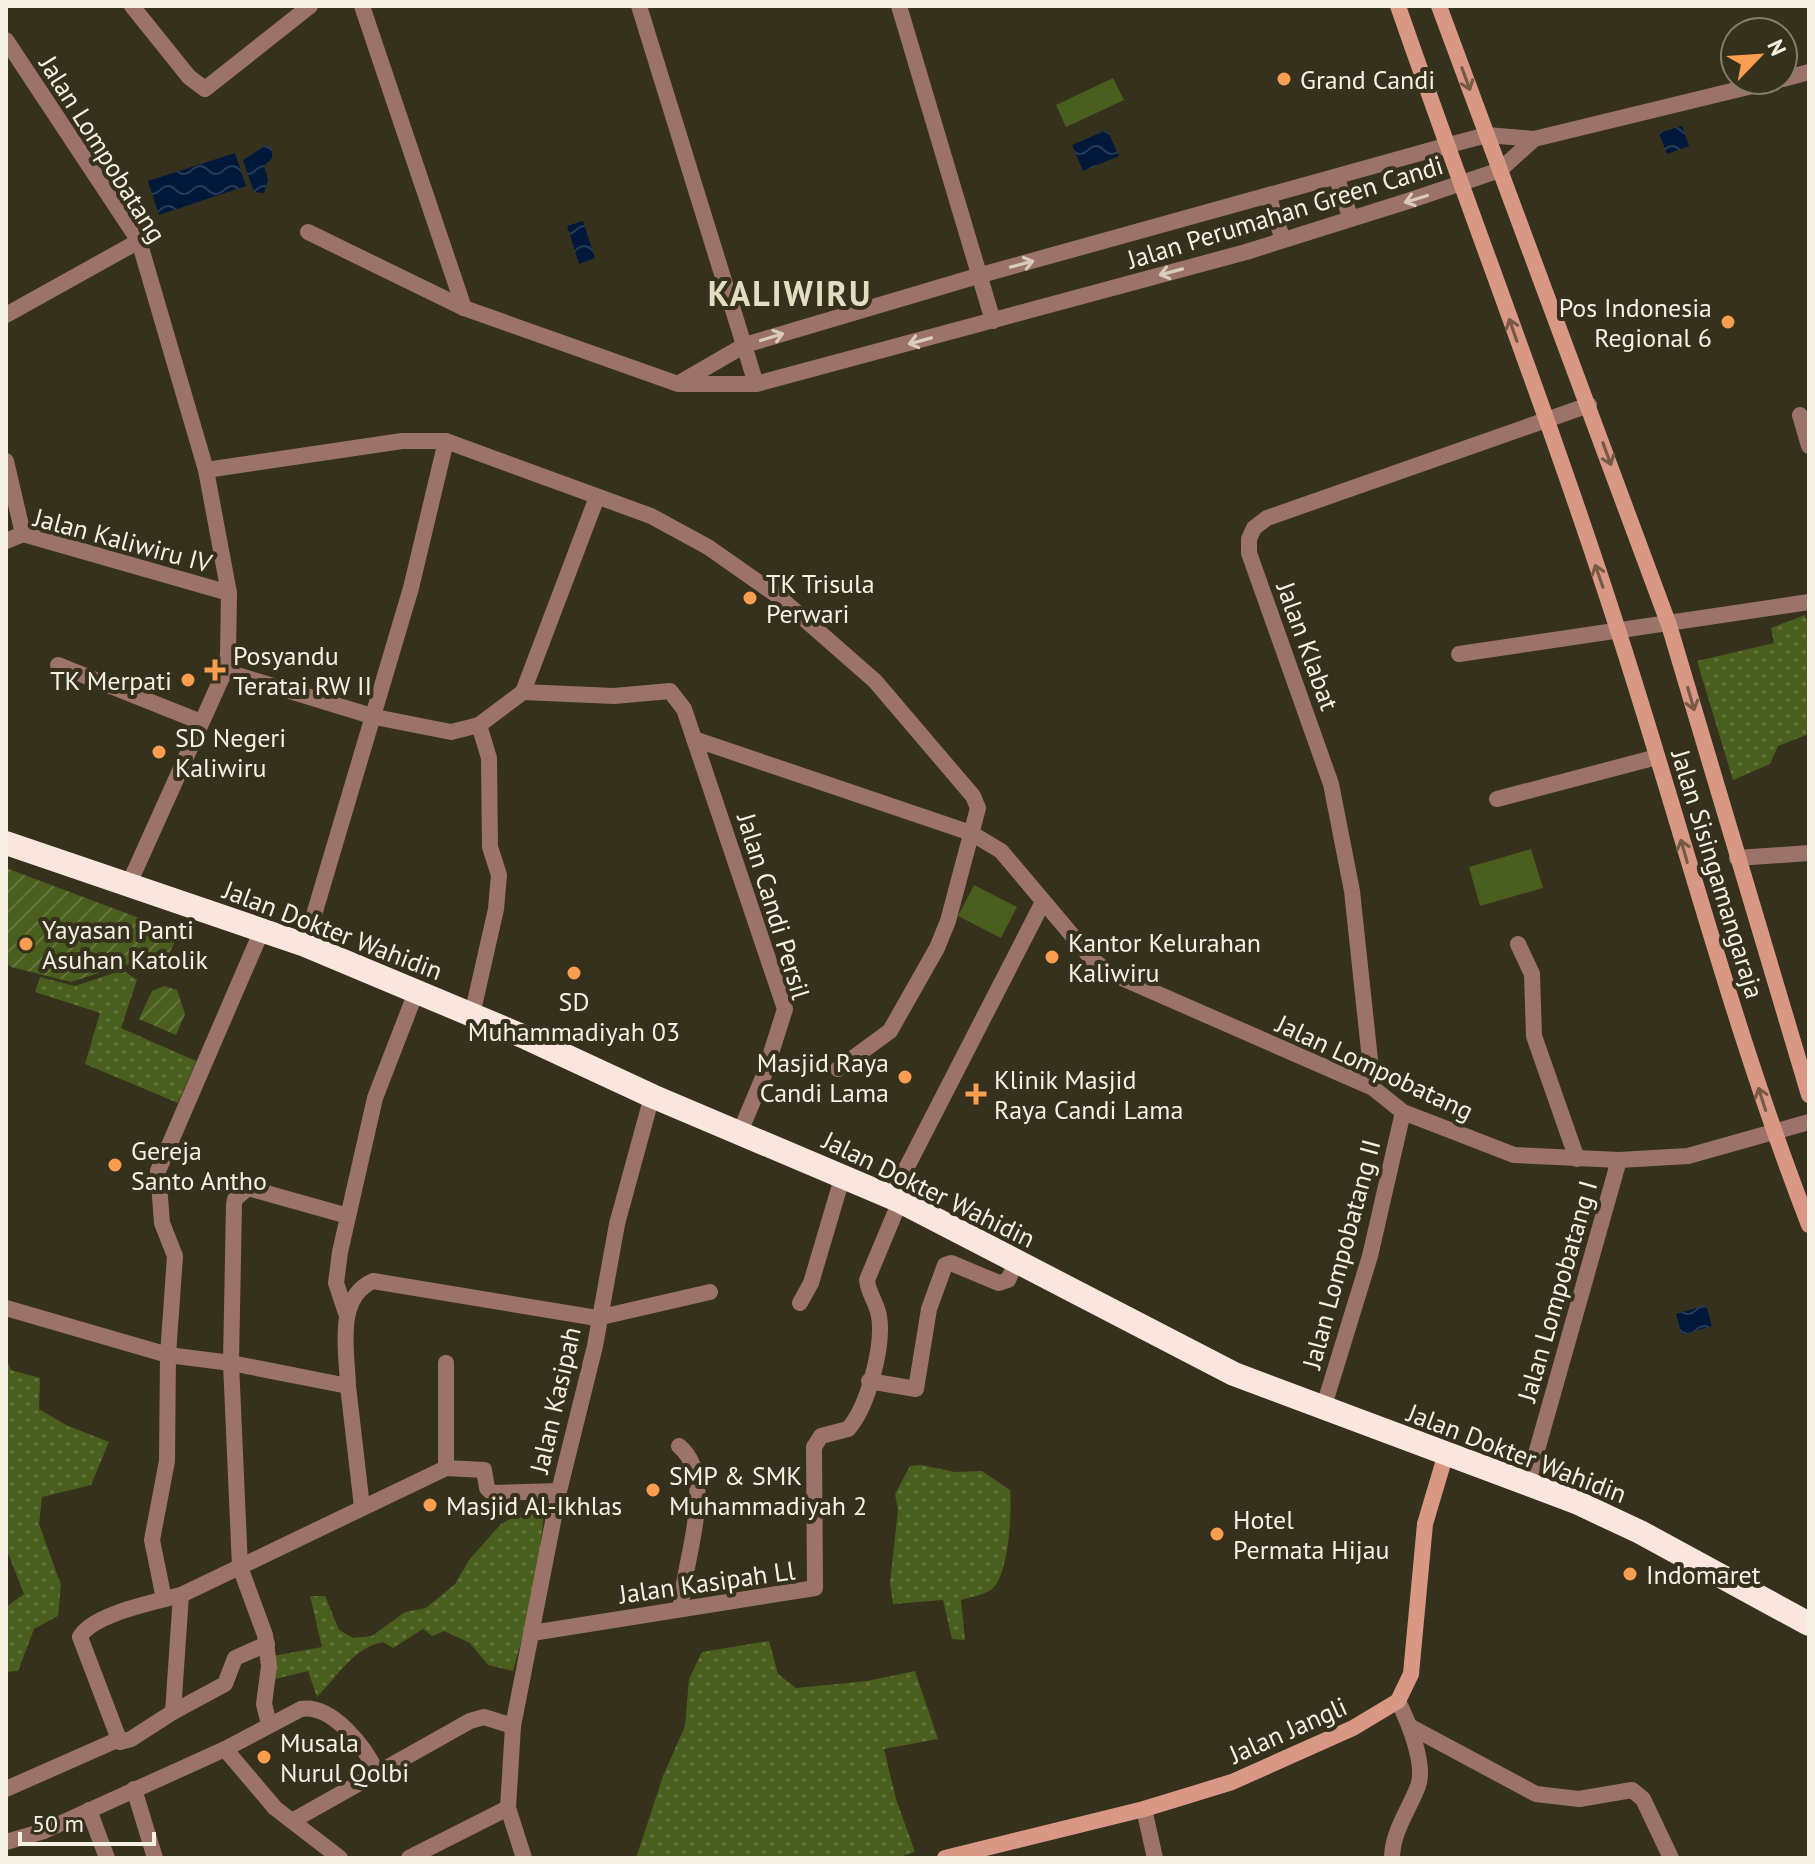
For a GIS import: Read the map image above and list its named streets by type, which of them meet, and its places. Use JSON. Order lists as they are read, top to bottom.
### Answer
{
  "streets": {
    "highway": ["Jalan Dokter Wahidin"],
    "main road": ["Jalan Sisingamangaraja", "Jalan Jangli"],
    "street": [
      "Jalan Lompobatang",
      "Jalan Perumahan Green Candi",
      "Jalan Kaliwiru IV",
      "Jalan Klabat",
      "Jalan Candi Persil",
      "Jalan Lompobatang II",
      "Jalan Lompobatang I",
      "Jalan Kasipah",
      "Jalan Kasipah Ll"
    ]
  },
  "crossings": [
    ["Jalan Lompobatang", "Jalan Kaliwiru IV"],
    ["Jalan Lompobatang", "Jalan Klabat"],
    ["Jalan Lompobatang", "Jalan Sisingamangaraja"],
    ["Jalan Lompobatang", "Jalan Lompobatang II"],
    ["Jalan Lompobatang", "Jalan Lompobatang I"],
    ["Jalan Perumahan Green Candi", "Jalan Sisingamangaraja"],
    ["Jalan Klabat", "Jalan Sisingamangaraja"],
    ["Jalan Candi Persil", "Jalan Dokter Wahidin"],
    ["Jalan Dokter Wahidin", "Jalan Lompobatang II"],
    ["Jalan Dokter Wahidin", "Jalan Lompobatang I"],
    ["Jalan Dokter Wahidin", "Jalan Kasipah"],
    ["Jalan Dokter Wahidin", "Jalan Kasipah Ll"],
    ["Jalan Kasipah", "Jalan Kasipah Ll"]
  ],
  "districts": ["KALIWIRU"],
  "places": {
    "other": [
      "Grand Candi",
      "Pos Indonesia Regional 6",
      "TK Trisula Perwari",
      "TK Merpati",
      "SD Negeri Kaliwiru",
      "Yayasan Panti Asuhan Katolik",
      "Kantor Kelurahan Kaliwiru",
      "SD Muhammadiyah 03",
      "Masjid Raya Candi Lama",
      "Gereja Santo Antho",
      "SMP & SMK Muhammadiyah 2",
      "Masjid Al-Ikhlas",
      "Hotel Permata Hijau",
      "Indomaret",
      "Musala Nurul Qolbi"
    ],
    "health": ["Posyandu Teratai RW II", "Klinik Masjid Raya Candi Lama"]
  },
  "scale_bar": "50 m",
  "north": "top right"
}
